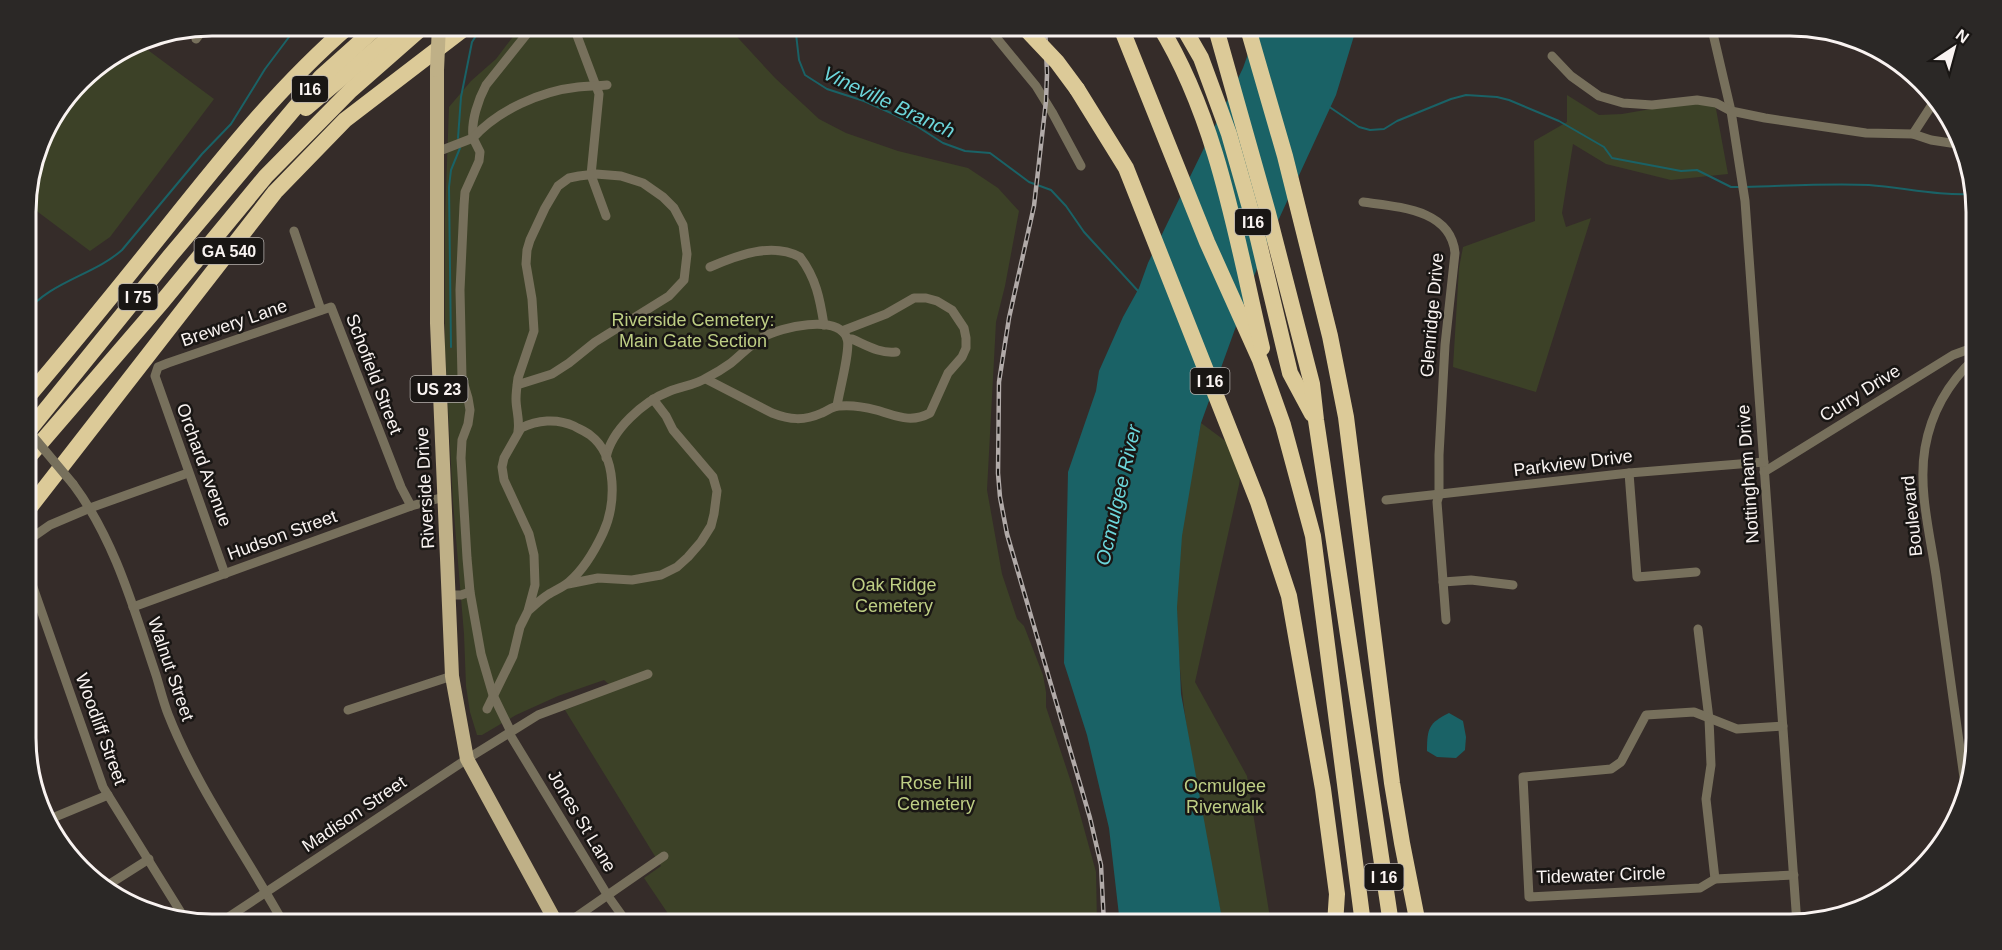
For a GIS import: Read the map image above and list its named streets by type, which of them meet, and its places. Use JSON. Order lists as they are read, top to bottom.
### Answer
{
  "streets": {
    "highway": [
      "I16",
      "GA 540",
      "I 75",
      "I 16"
    ],
    "main road": ["US 23", "Riverside Drive"],
    "street": [
      "Glenridge Drive",
      "Brewery Lane",
      "Schofield Street",
      "Curry Drive",
      "Parkview Drive",
      "Orchard Avenue",
      "Nottingham Drive",
      "Boulevard",
      "Hudson Street",
      "Walnut Street",
      "Woodliff Street",
      "Madison Street",
      "Jones St Lane",
      "Tidewater Circle"
    ]
  },
  "crossings": [
    ["I16", "I 75"],
    ["I16", "I 16"],
    ["Glenridge Drive", "Parkview Drive"],
    ["Brewery Lane", "Schofield Street"],
    ["Brewery Lane", "Orchard Avenue"],
    ["Schofield Street", "Hudson Street"],
    ["Curry Drive", "Parkview Drive"],
    ["Curry Drive", "Nottingham Drive"],
    ["Parkview Drive", "Nottingham Drive"],
    ["Orchard Avenue", "Hudson Street"],
    ["Nottingham Drive", "Tidewater Circle"],
    ["Riverside Drive", "Hudson Street"],
    ["Riverside Drive", "Madison Street"],
    ["Hudson Street", "Walnut Street"],
    ["Walnut Street", "Madison Street"],
    ["Madison Street", "Jones St Lane"]
  ],
  "water": ["Vineville Branch", "Ocmulgee River"],
  "parks": [
    "Riverside Cemetery: Main Gate Section",
    "Oak Ridge Cemetery",
    "Rose Hill Cemetery",
    "Ocmulgee Riverwalk"
  ],
  "north": "top right"
}
